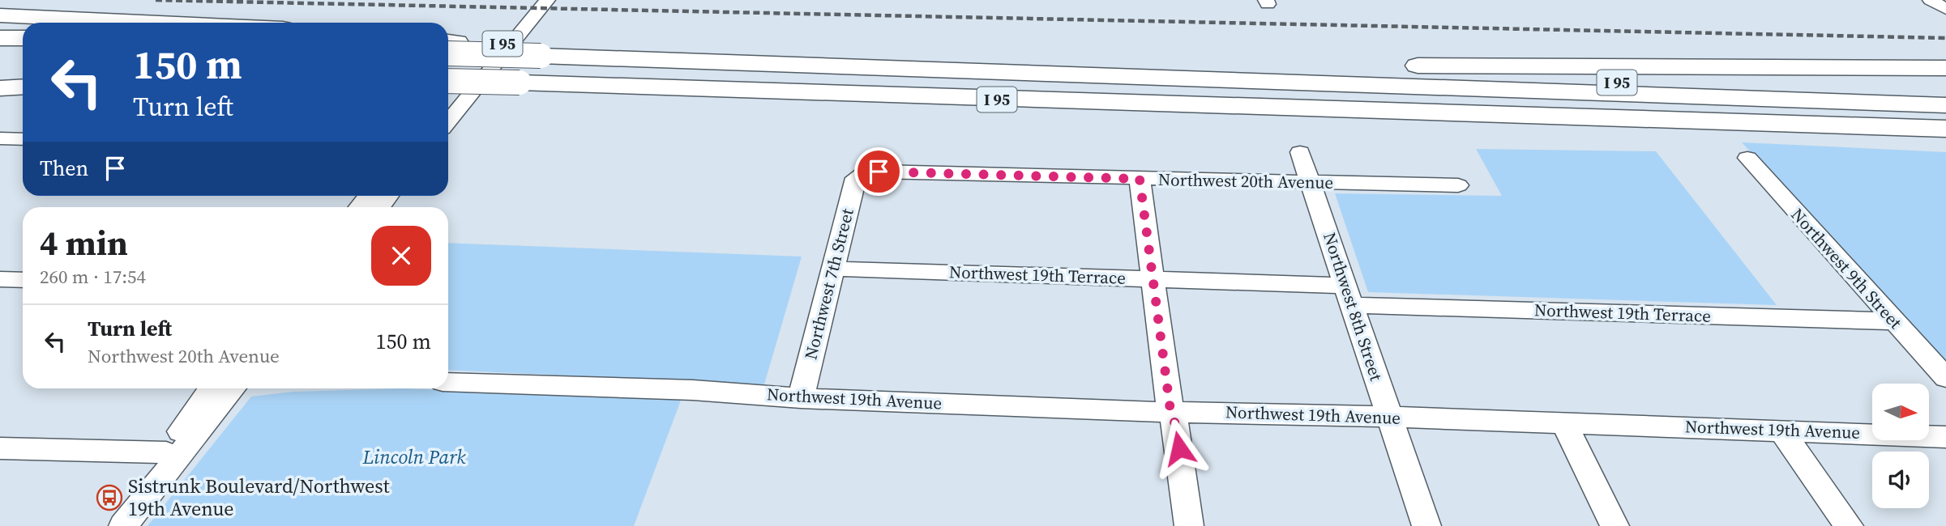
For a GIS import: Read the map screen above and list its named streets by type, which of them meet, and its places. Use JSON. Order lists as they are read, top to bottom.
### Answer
{
  "streets": {
    "highway": ["I 95"],
    "street": [
      "Northwest 20th Avenue",
      "Northwest 9th Street",
      "Northwest 19th Terrace",
      "Northwest 7th Street",
      "Northwest 8th Street",
      "Northwest 19th Avenue"
    ]
  },
  "crossings": [
    ["Northwest 20th Avenue", "Northwest 7th Street"],
    ["Northwest 20th Avenue", "Northwest 8th Street"],
    ["Northwest 9th Street", "Northwest 19th Terrace"],
    ["Northwest 19th Terrace", "Northwest 7th Street"],
    ["Northwest 19th Terrace", "Northwest 8th Street"],
    ["Northwest 7th Street", "Northwest 19th Avenue"],
    ["Northwest 8th Street", "Northwest 19th Avenue"]
  ],
  "parks": ["Lincoln Park"],
  "places": {
    "bus stop": ["Sistrunk Boulevard/Northwest 19th Avenue"]
  },
  "north": "right",
  "page": {
    "turn": ["150 m", "Turn left"],
    "then": "Then",
    "heading": ["4 min", "260 m · 17:54"],
    "list": [
      {
        "name": "Turn left",
        "note": "Northwest 20th Avenue",
        "value": "150 m"
      }
    ]
  }
}
